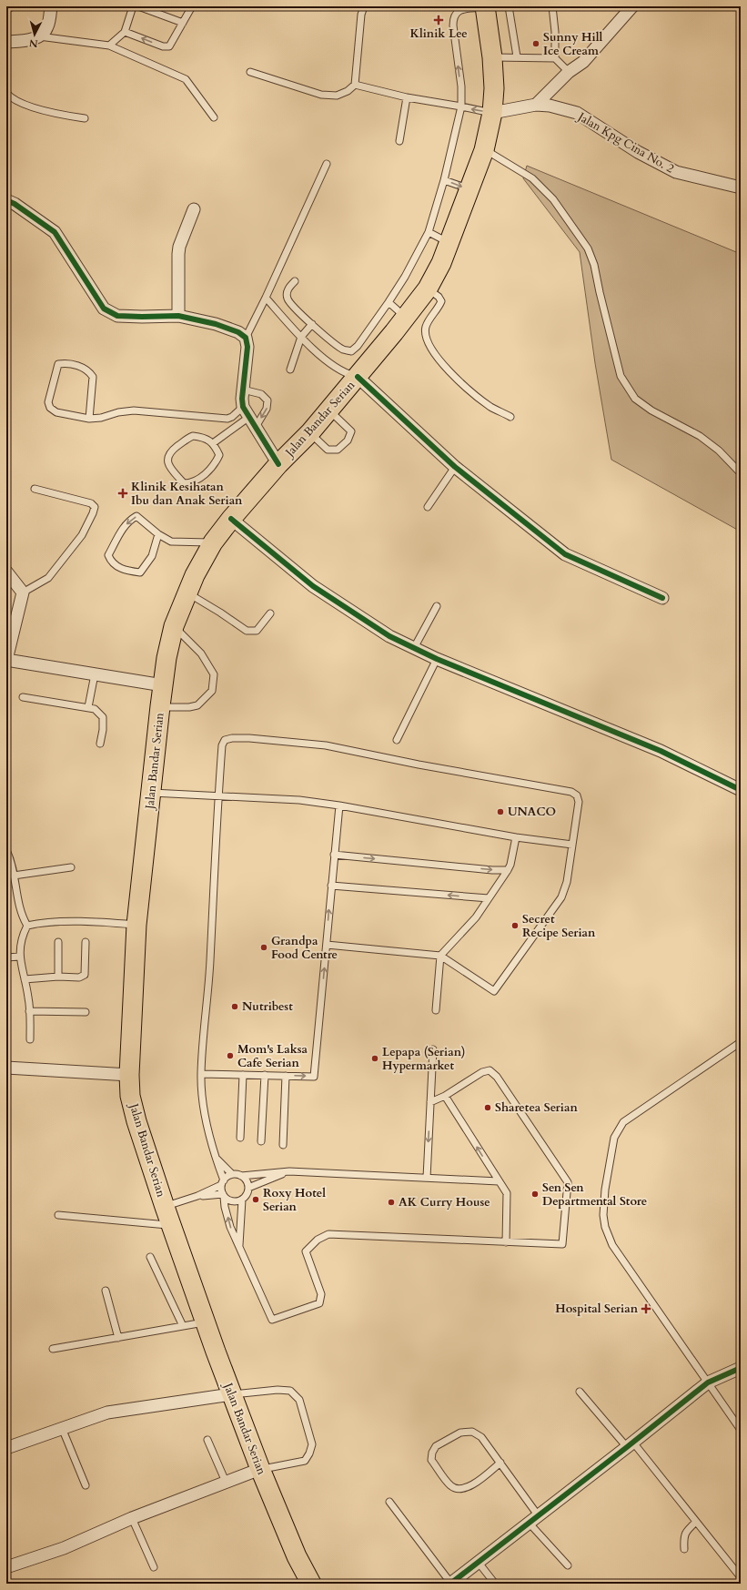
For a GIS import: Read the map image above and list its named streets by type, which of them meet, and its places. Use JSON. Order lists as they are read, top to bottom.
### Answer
{
  "streets": {
    "main road": ["Jalan Bandar Serian"],
    "street": ["Jalan Kpg Cina No. 2"]
  },
  "crossings": [
    ["Jalan Kpg Cina No. 2", "Jalan Bandar Serian"]
  ],
  "places": {
    "health": ["Klinik Lee", "Klinik Kesihatan Ibu dan Anak Serian", "Hospital Serian"],
    "other": [
      "Sunny Hill Ice Cream",
      "UNACO",
      "Secret Recipe Serian",
      "Grandpa Food Centre",
      "Nutribest",
      "Mom's Laksa Cafe Serian",
      "Lepapa (Serian) Hypermarket",
      "Sharetea Serian",
      "Sen Sen Departmental Store",
      "Roxy Hotel Serian",
      "AK Curry House"
    ]
  },
  "north": "bottom"
}
